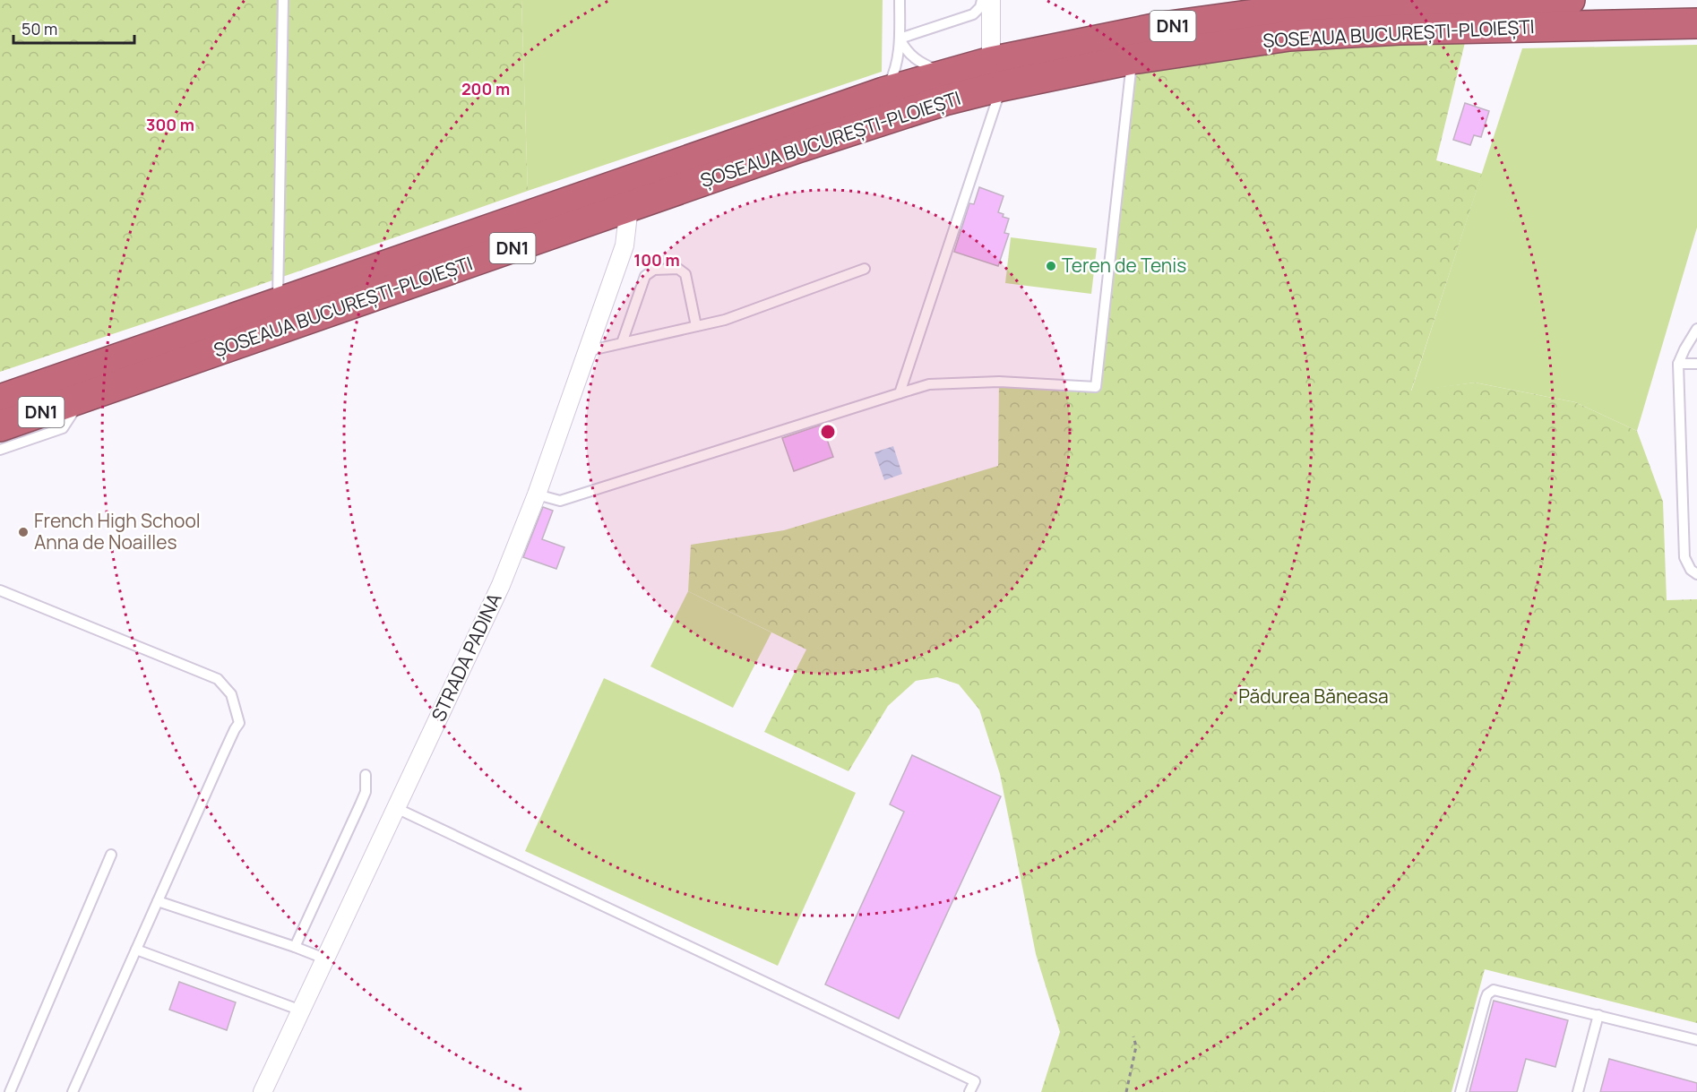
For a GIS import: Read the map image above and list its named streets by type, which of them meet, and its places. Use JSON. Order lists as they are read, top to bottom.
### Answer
{
  "streets": {
    "highway": ["DN1", "ȘOSEAUA BUCUREȘTI-PLOIEȘTI"],
    "street": ["STRADA PADINA"]
  },
  "crossings": [
    ["ȘOSEAUA BUCUREȘTI-PLOIEȘTI", "STRADA PADINA"]
  ],
  "parks": ["Pădurea Băneasa"],
  "places": ["Teren de Tenis", "French High School Anna de Noailles"],
  "scale_bar": "50 m",
  "rings": ["200 m", "300 m", "100 m"]
}
